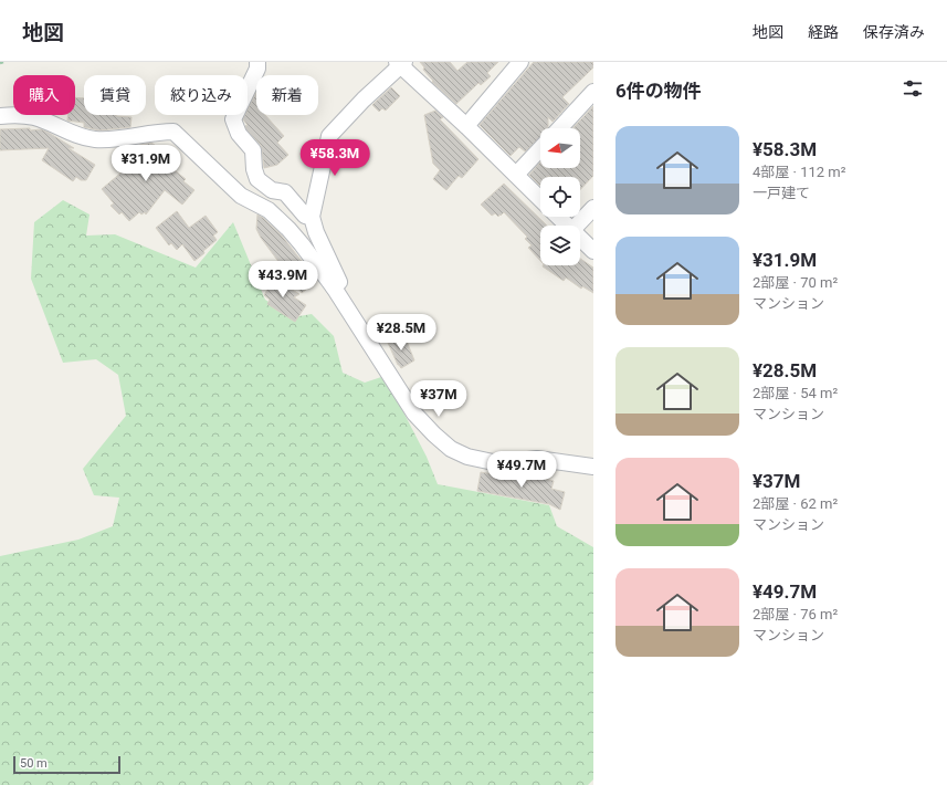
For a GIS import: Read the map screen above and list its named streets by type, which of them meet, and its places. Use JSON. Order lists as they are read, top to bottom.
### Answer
{
  "scale_bar": "50 m",
  "north": "left",
  "page": {
    "header": "地図",
    "nav": ["地図", "経路", "保存済み"],
    "heading": "6件の物件",
    "chip": [
      "購入",
      "賃貸",
      "絞り込み",
      "新着"
    ],
    "list": [
      {
        "name": "¥58.3M",
        "note": "4部屋 · 112 m² · 一戸建て"
      },
      {
        "name": "¥31.9M",
        "note": "2部屋 · 70 m² · マンション"
      },
      {
        "name": "¥28.5M",
        "note": "2部屋 · 54 m² · マンション"
      },
      {
        "name": "¥37M",
        "note": "2部屋 · 62 m² · マンション"
      },
      {
        "name": "¥49.7M",
        "note": "2部屋 · 76 m² · マンション"
      }
    ],
    "price": [
      "¥58.3M",
      "¥31.9M",
      "¥43.9M",
      "¥28.5M",
      "¥37M",
      "¥49.7M"
    ],
    "scale": "50 m"
  }
}
